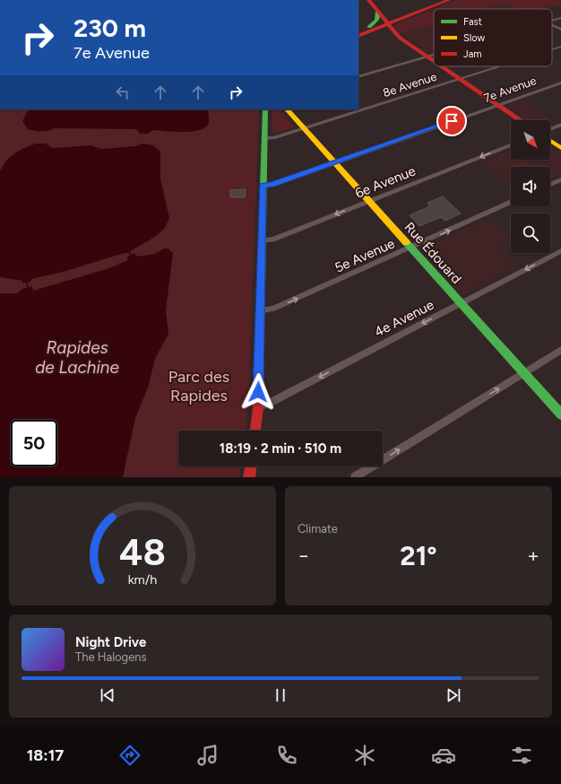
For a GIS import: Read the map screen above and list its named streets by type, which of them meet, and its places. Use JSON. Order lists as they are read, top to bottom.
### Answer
{
  "streets": {
    "street": [
      "8e Avenue",
      "7e Avenue",
      "6e Avenue",
      "Rue Édouard",
      "5e Avenue",
      "4e Avenue"
    ]
  },
  "crossings": [
    ["8e Avenue", "Rue Édouard"],
    ["7e Avenue", "Rue Édouard"],
    ["6e Avenue", "Rue Édouard"],
    ["Rue Édouard", "5e Avenue"],
    ["Rue Édouard", "4e Avenue"]
  ],
  "one_way": ["6e Avenue", "5e Avenue", "4e Avenue"],
  "water": ["Rapides de Lachine"],
  "parks": ["Parc des Rapides"],
  "legend": ["Fast", "Slow", "Jam"],
  "north": "bottom right",
  "page": {
    "turn": ["230 m", "7e Avenue"],
    "limit": "50",
    "trip": "18:19 · 2 min · 510 m",
    "tile": "Climate",
    "heat": ["−", "21°", "+"],
    "song": ["Night Drive", "The Halogens"],
    "tabs": "18:17",
    "gauge": ["48", "km/h"]
  }
}
